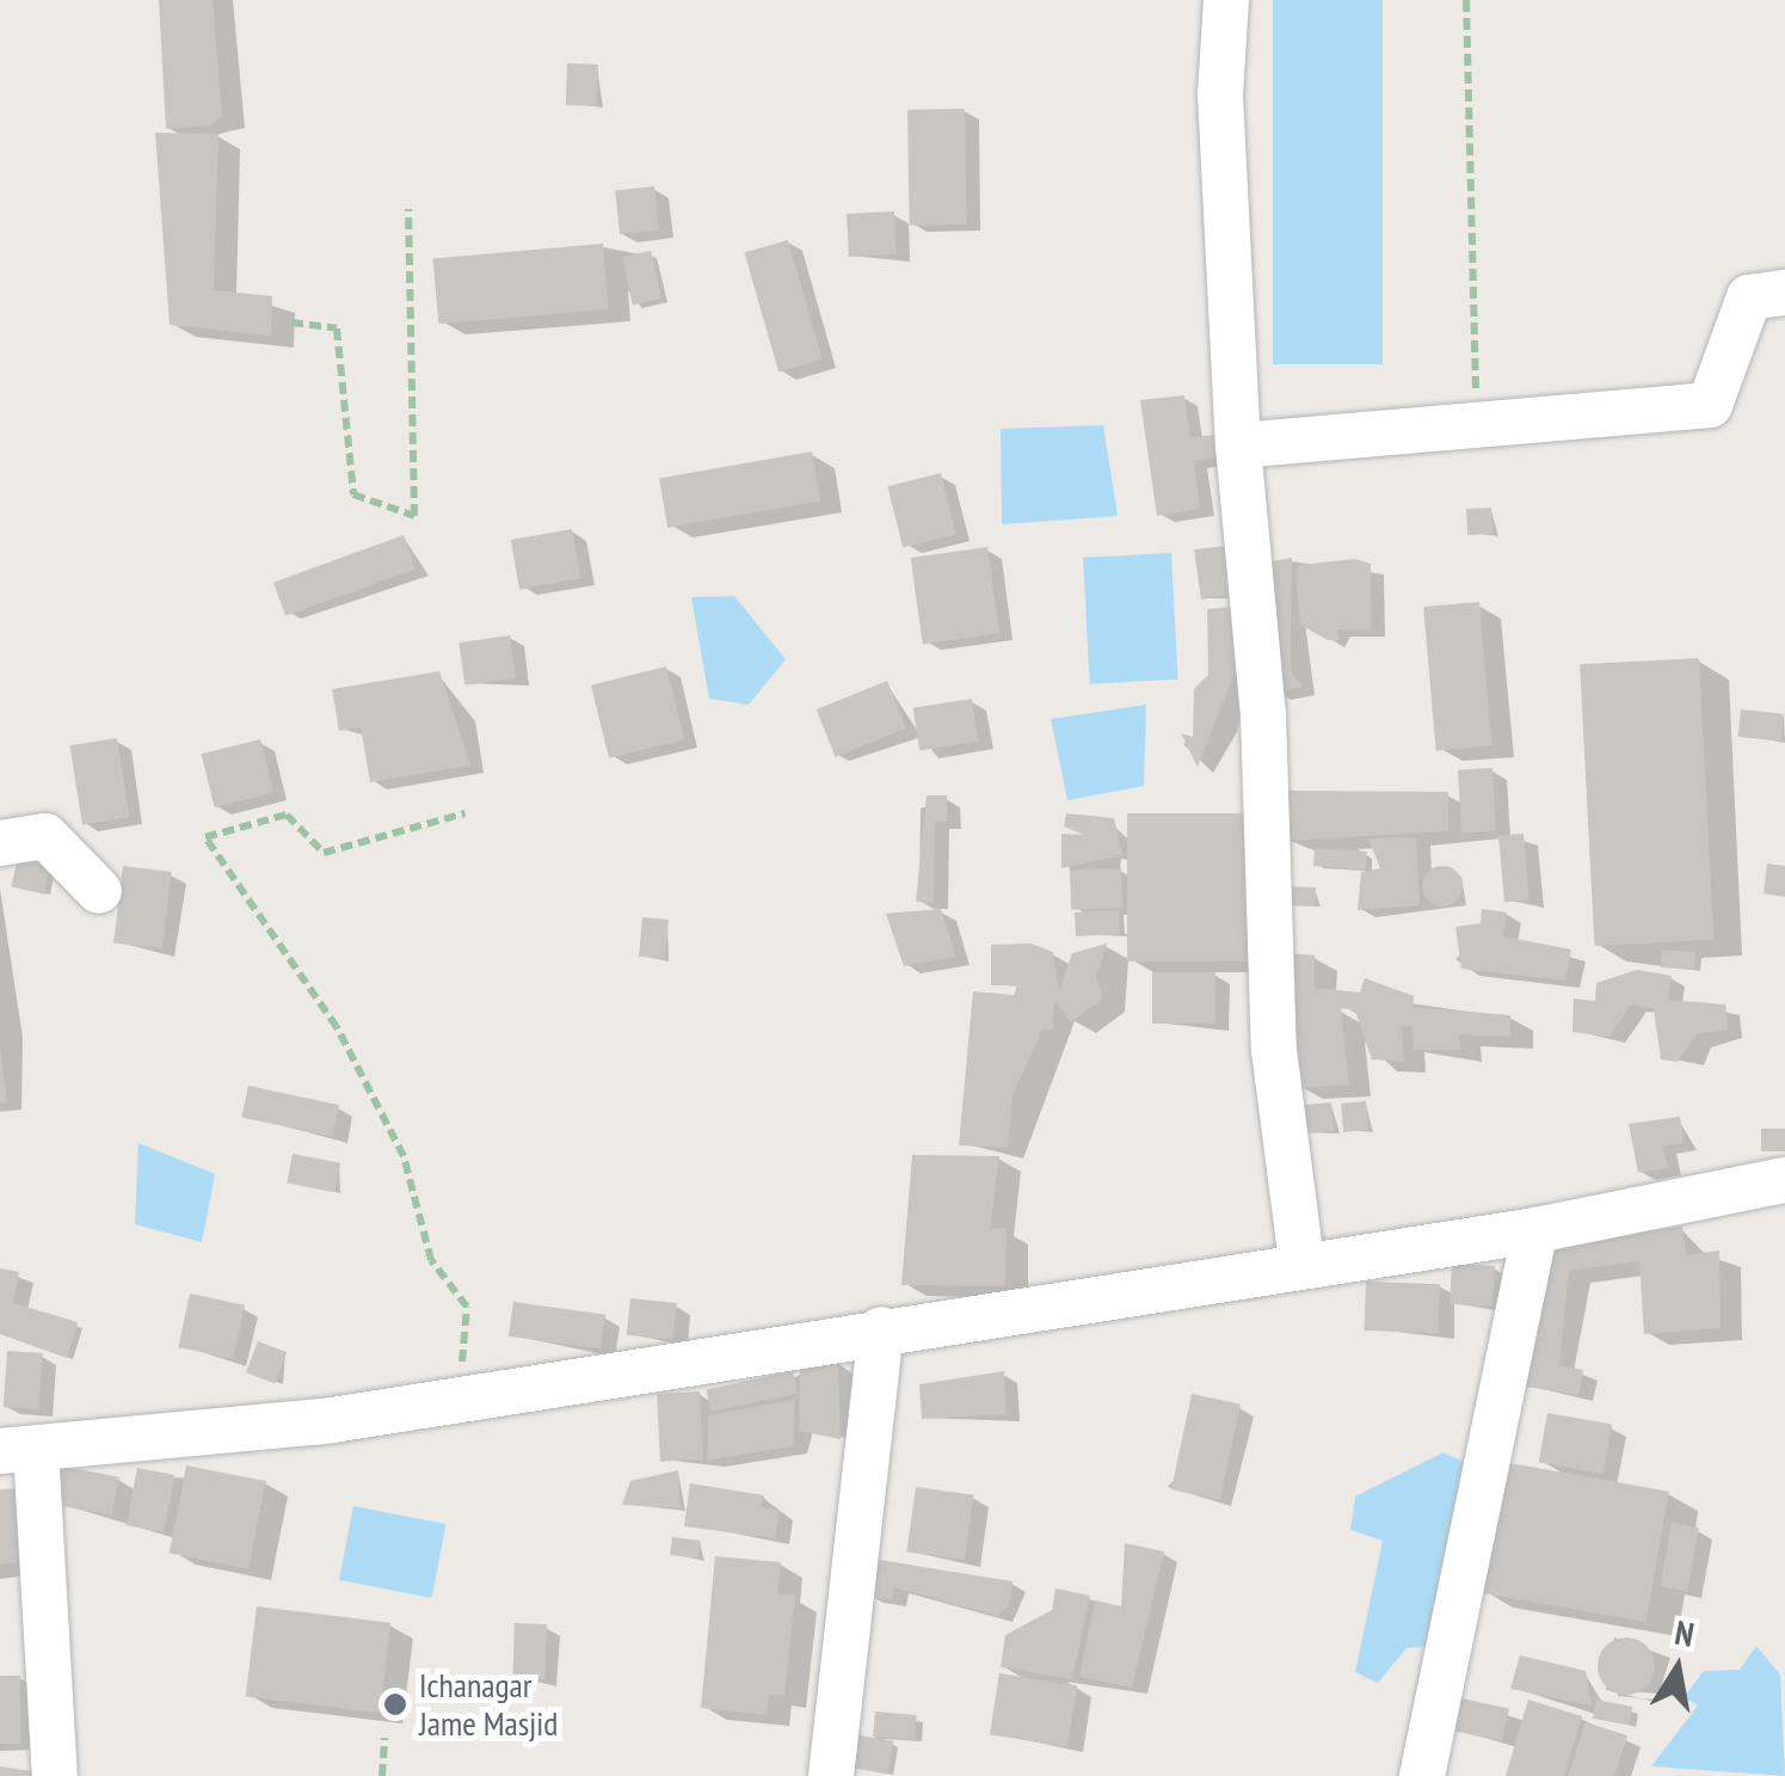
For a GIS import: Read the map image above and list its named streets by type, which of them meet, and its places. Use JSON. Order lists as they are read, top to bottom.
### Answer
{
  "places": ["Ichanagar Jame Masjid"],
  "north": "top"
}
